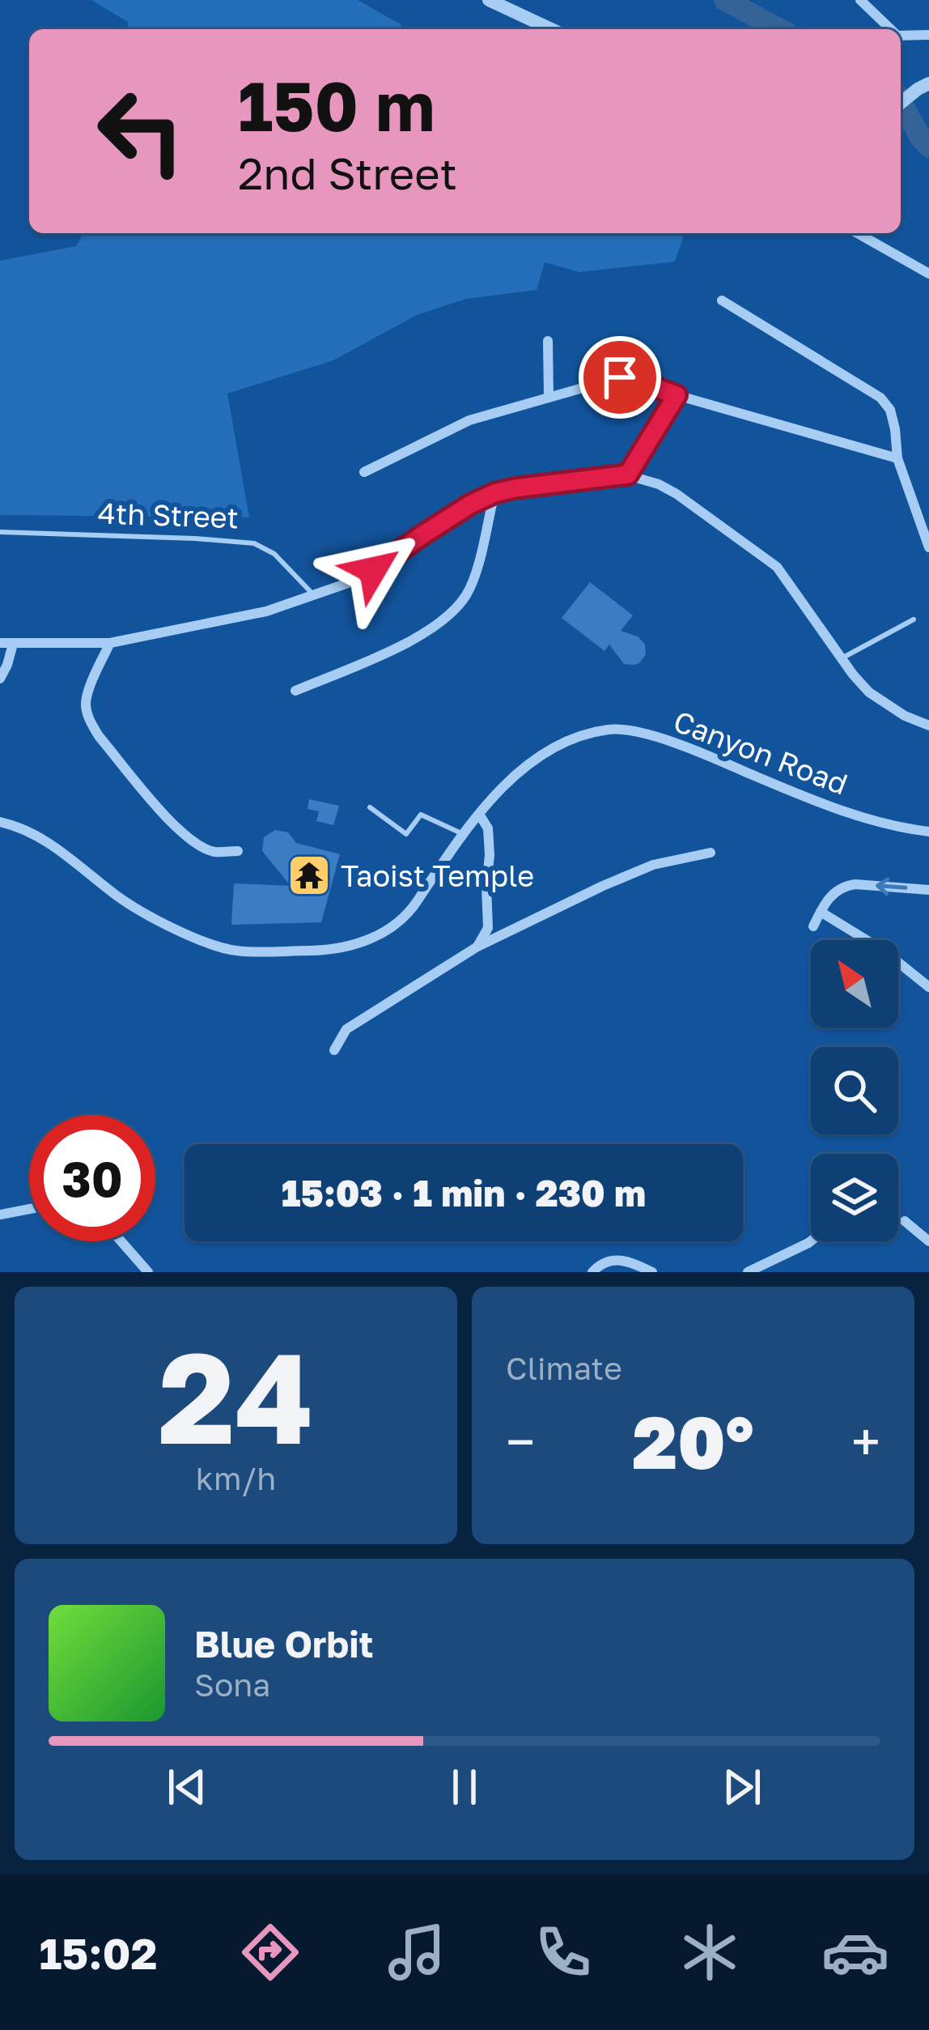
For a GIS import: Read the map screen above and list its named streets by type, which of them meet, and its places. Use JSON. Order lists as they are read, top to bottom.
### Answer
{
  "streets": {
    "street": ["Canyon Road"],
    "lane": ["4th Street"]
  },
  "places": {
    "temple": ["Taoist Temple"]
  },
  "north": "top left",
  "page": {
    "turn": ["150 m", "2nd Street"],
    "limit": "30",
    "trip": "15:03 · 1 min · 230 m",
    "tile": [
      ["24", "km/h"],
      "Climate"
    ],
    "heat": ["−", "20°", "+"],
    "song": ["Blue Orbit", "Sona"],
    "tabs": "15:02"
  }
}
